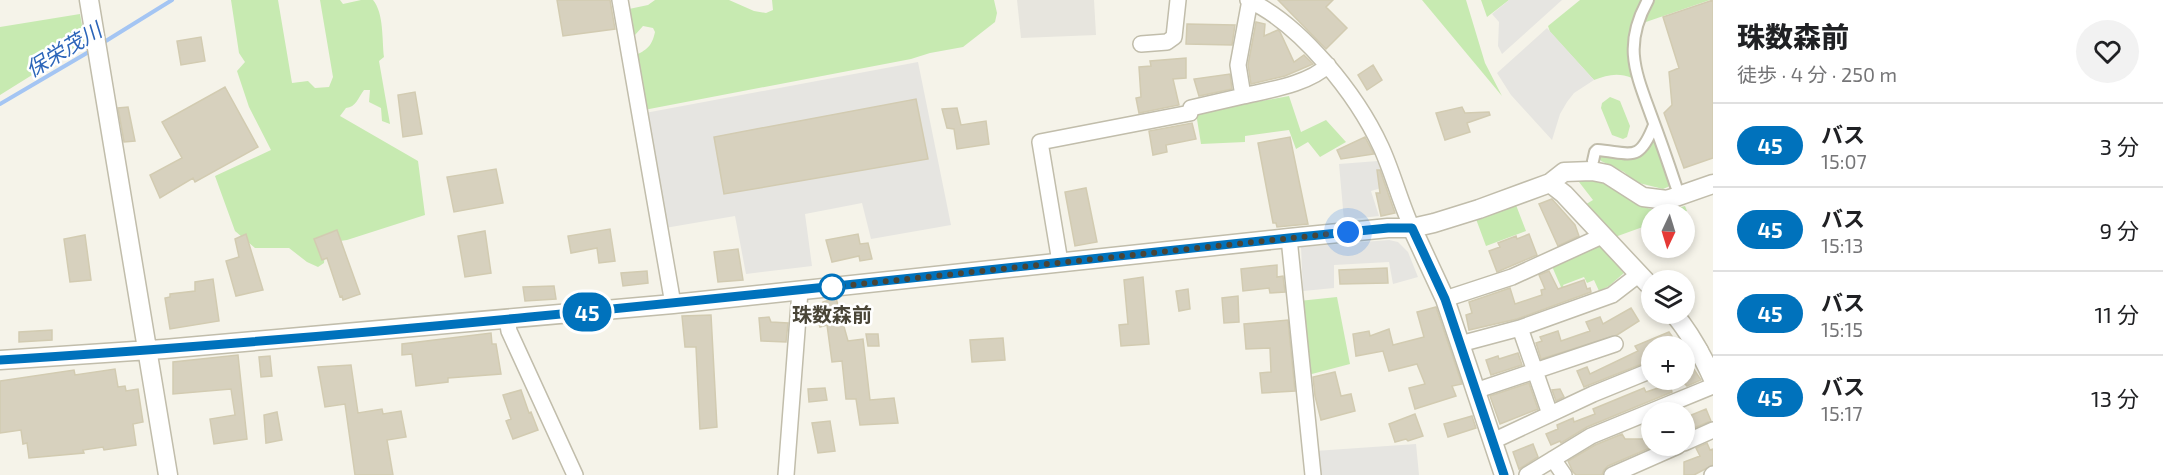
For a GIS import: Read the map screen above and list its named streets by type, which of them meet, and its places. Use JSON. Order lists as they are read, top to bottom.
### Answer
{
  "water": ["保栄茂川"],
  "places": ["珠数森前"],
  "lines": ["bus line 45"],
  "north": "bottom",
  "page": {
    "on_map": "45",
    "heading": ["珠数森前", "徒歩 · 4 分 · 250 m"],
    "list": [
      {
        "mark": "45",
        "name": "バス",
        "note": "15:07",
        "value": "3 分"
      },
      {
        "mark": "45",
        "name": "バス",
        "note": "15:13",
        "value": "9 分"
      },
      {
        "mark": "45",
        "name": "バス",
        "note": "15:15",
        "value": "11 分"
      },
      {
        "mark": "45",
        "name": "バス",
        "note": "15:17",
        "value": "13 分"
      }
    ],
    "map_buttons": ["+", "−"]
  }
}
